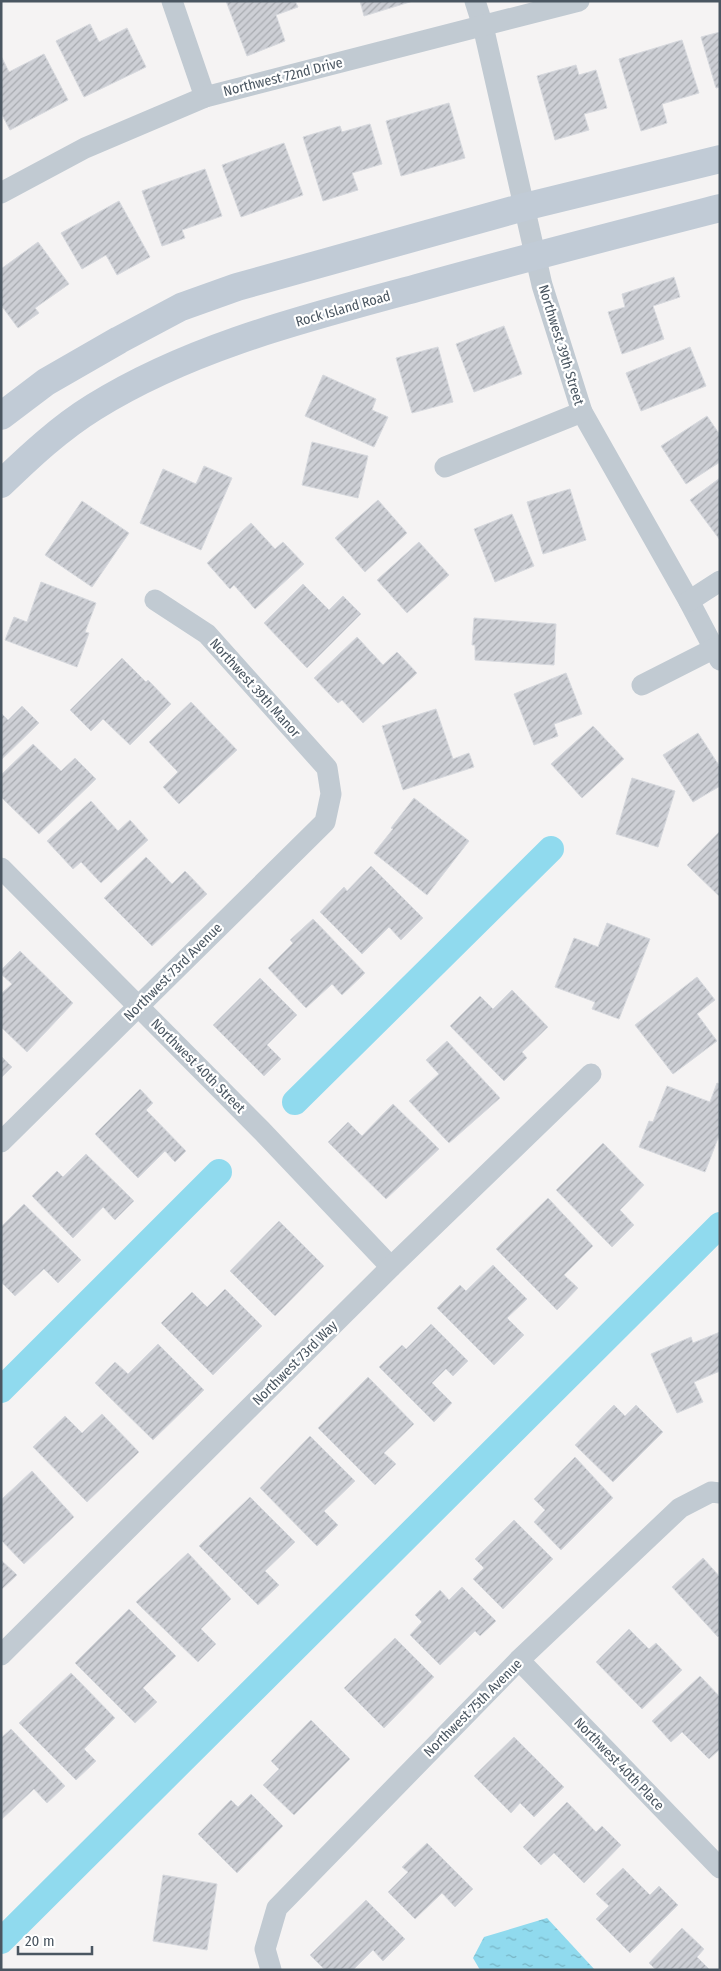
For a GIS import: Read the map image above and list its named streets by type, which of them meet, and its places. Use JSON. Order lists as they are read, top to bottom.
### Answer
{
  "streets": {
    "main road": ["Rock Island Road"],
    "street": [
      "Northwest 72nd Drive",
      "Northwest 39th Street",
      "Northwest 39th Manor",
      "Northwest 73rd Avenue",
      "Northwest 40th Street",
      "Northwest 73rd Way",
      "Northwest 75th Avenue",
      "Northwest 40th Place"
    ]
  },
  "crossings": [
    ["Northwest 72nd Drive", "Northwest 39th Street"],
    ["Rock Island Road", "Northwest 39th Street"],
    ["Northwest 39th Manor", "Northwest 73rd Avenue"],
    ["Northwest 73rd Avenue", "Northwest 40th Street"],
    ["Northwest 40th Street", "Northwest 73rd Way"],
    ["Northwest 75th Avenue", "Northwest 40th Place"]
  ],
  "scale_bar": "20 m"
}
